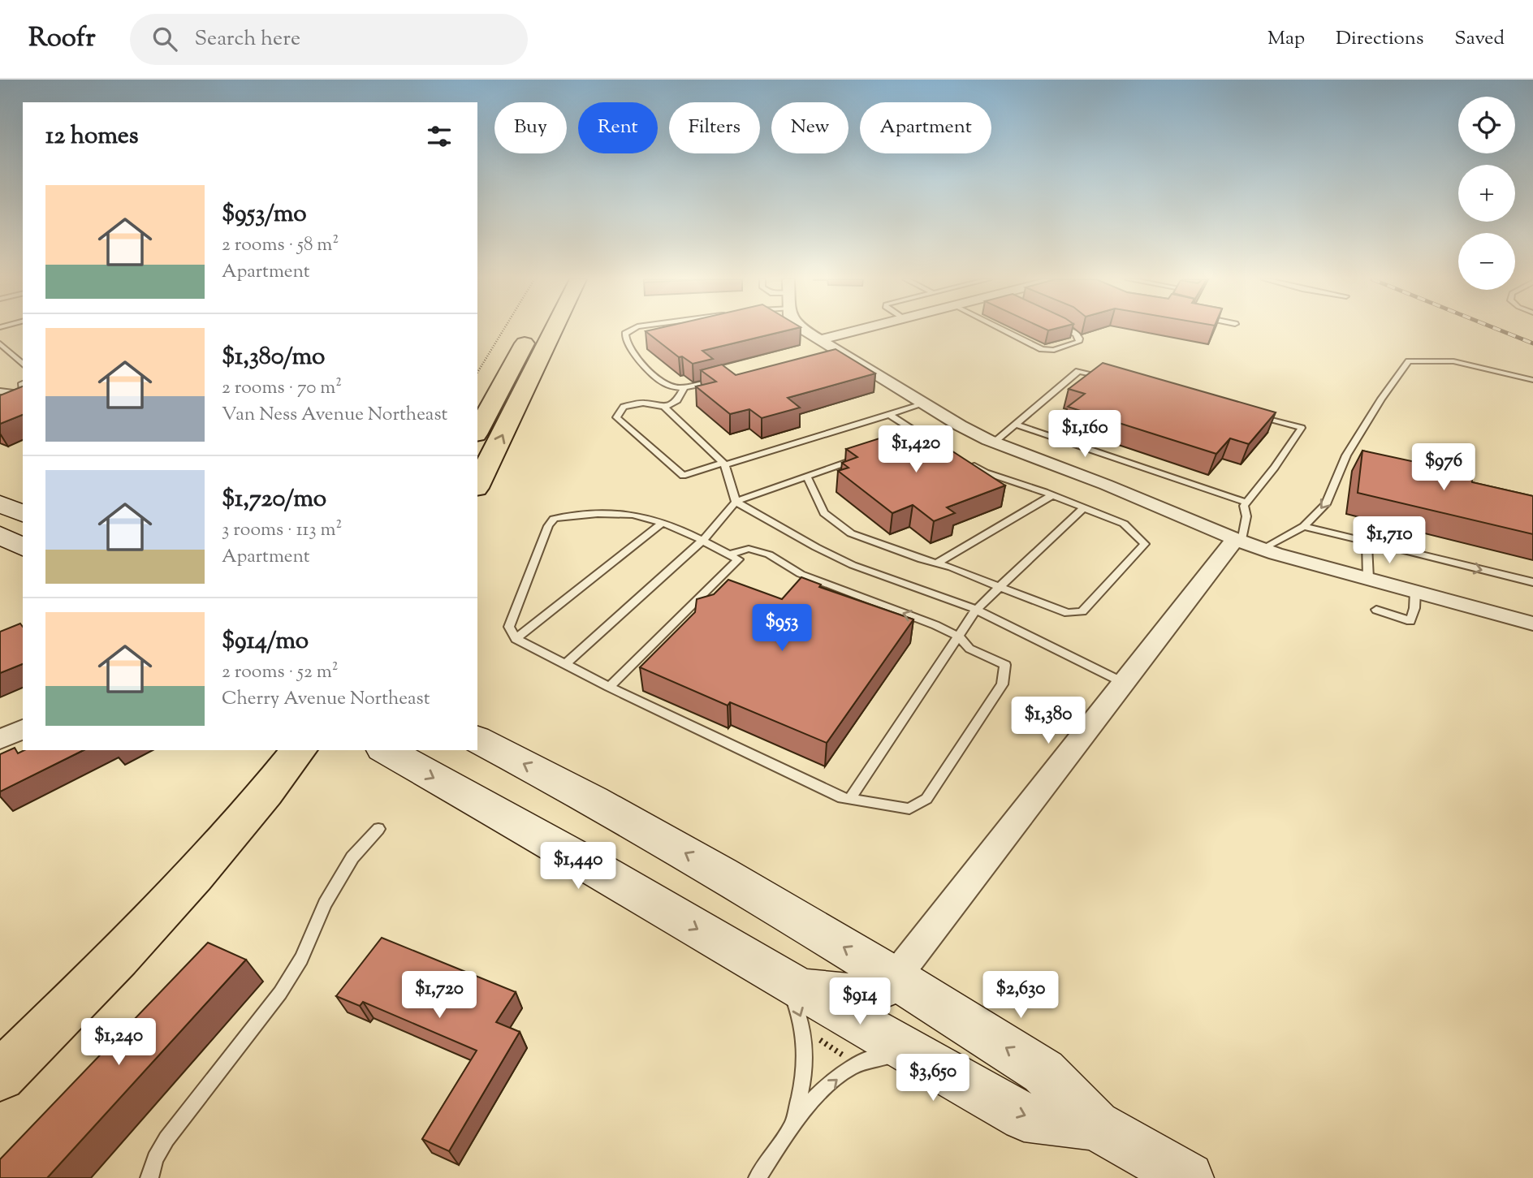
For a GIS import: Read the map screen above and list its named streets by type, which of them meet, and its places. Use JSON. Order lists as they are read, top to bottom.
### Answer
{
  "page": {
    "header": "Roofr",
    "search": "Search here",
    "nav": ["Map", "Directions", "Saved"],
    "map_buttons": ["+", "−"],
    "chip": [
      "Buy",
      "Rent",
      "Filters",
      "New",
      "Apartment"
    ],
    "heading": "12 homes",
    "list": [
      {
        "name": "$953/mo",
        "note": "2 rooms · 58 m² · Apartment"
      },
      {
        "name": "$1,380/mo",
        "note": "2 rooms · 70 m² · Van Ness Avenue Northeast"
      },
      {
        "name": "$1,720/mo",
        "note": "3 rooms · 113 m² · Apartment"
      },
      {
        "name": "$914/mo",
        "note": "2 rooms · 52 m² · Cherry Avenue Northeast"
      }
    ],
    "price": [
      "$1,160",
      "$1,420",
      "$976",
      "$1,710",
      "$953",
      "$1,380",
      "$1,440",
      "$1,720",
      "$2,630",
      "$914",
      "$1,240",
      "$3,650"
    ]
  }
}
